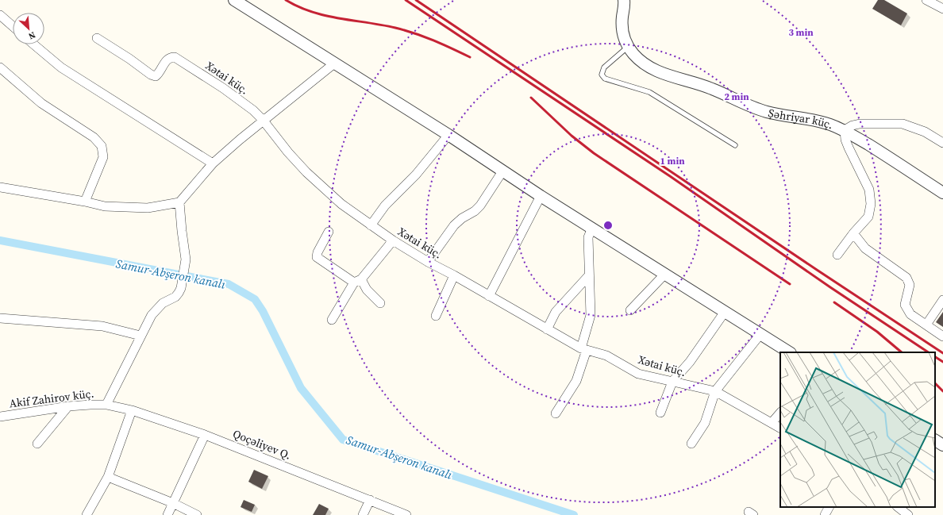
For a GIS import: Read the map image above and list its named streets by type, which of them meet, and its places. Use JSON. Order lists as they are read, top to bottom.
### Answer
{
  "streets": {
    "street": [
      "Xətai küç.",
      "Şəhriyar küç.",
      "Akif Zahirov küç.",
      "Qoçəliyev Q."
    ]
  },
  "crossings": [
    ["Akif Zahirov küç.", "Qoçəliyev Q."]
  ],
  "water": ["Samur-Abşeron kanalı"],
  "north": "bottom right",
  "rings": ["3 min", "2 min", "1 min"]
}
